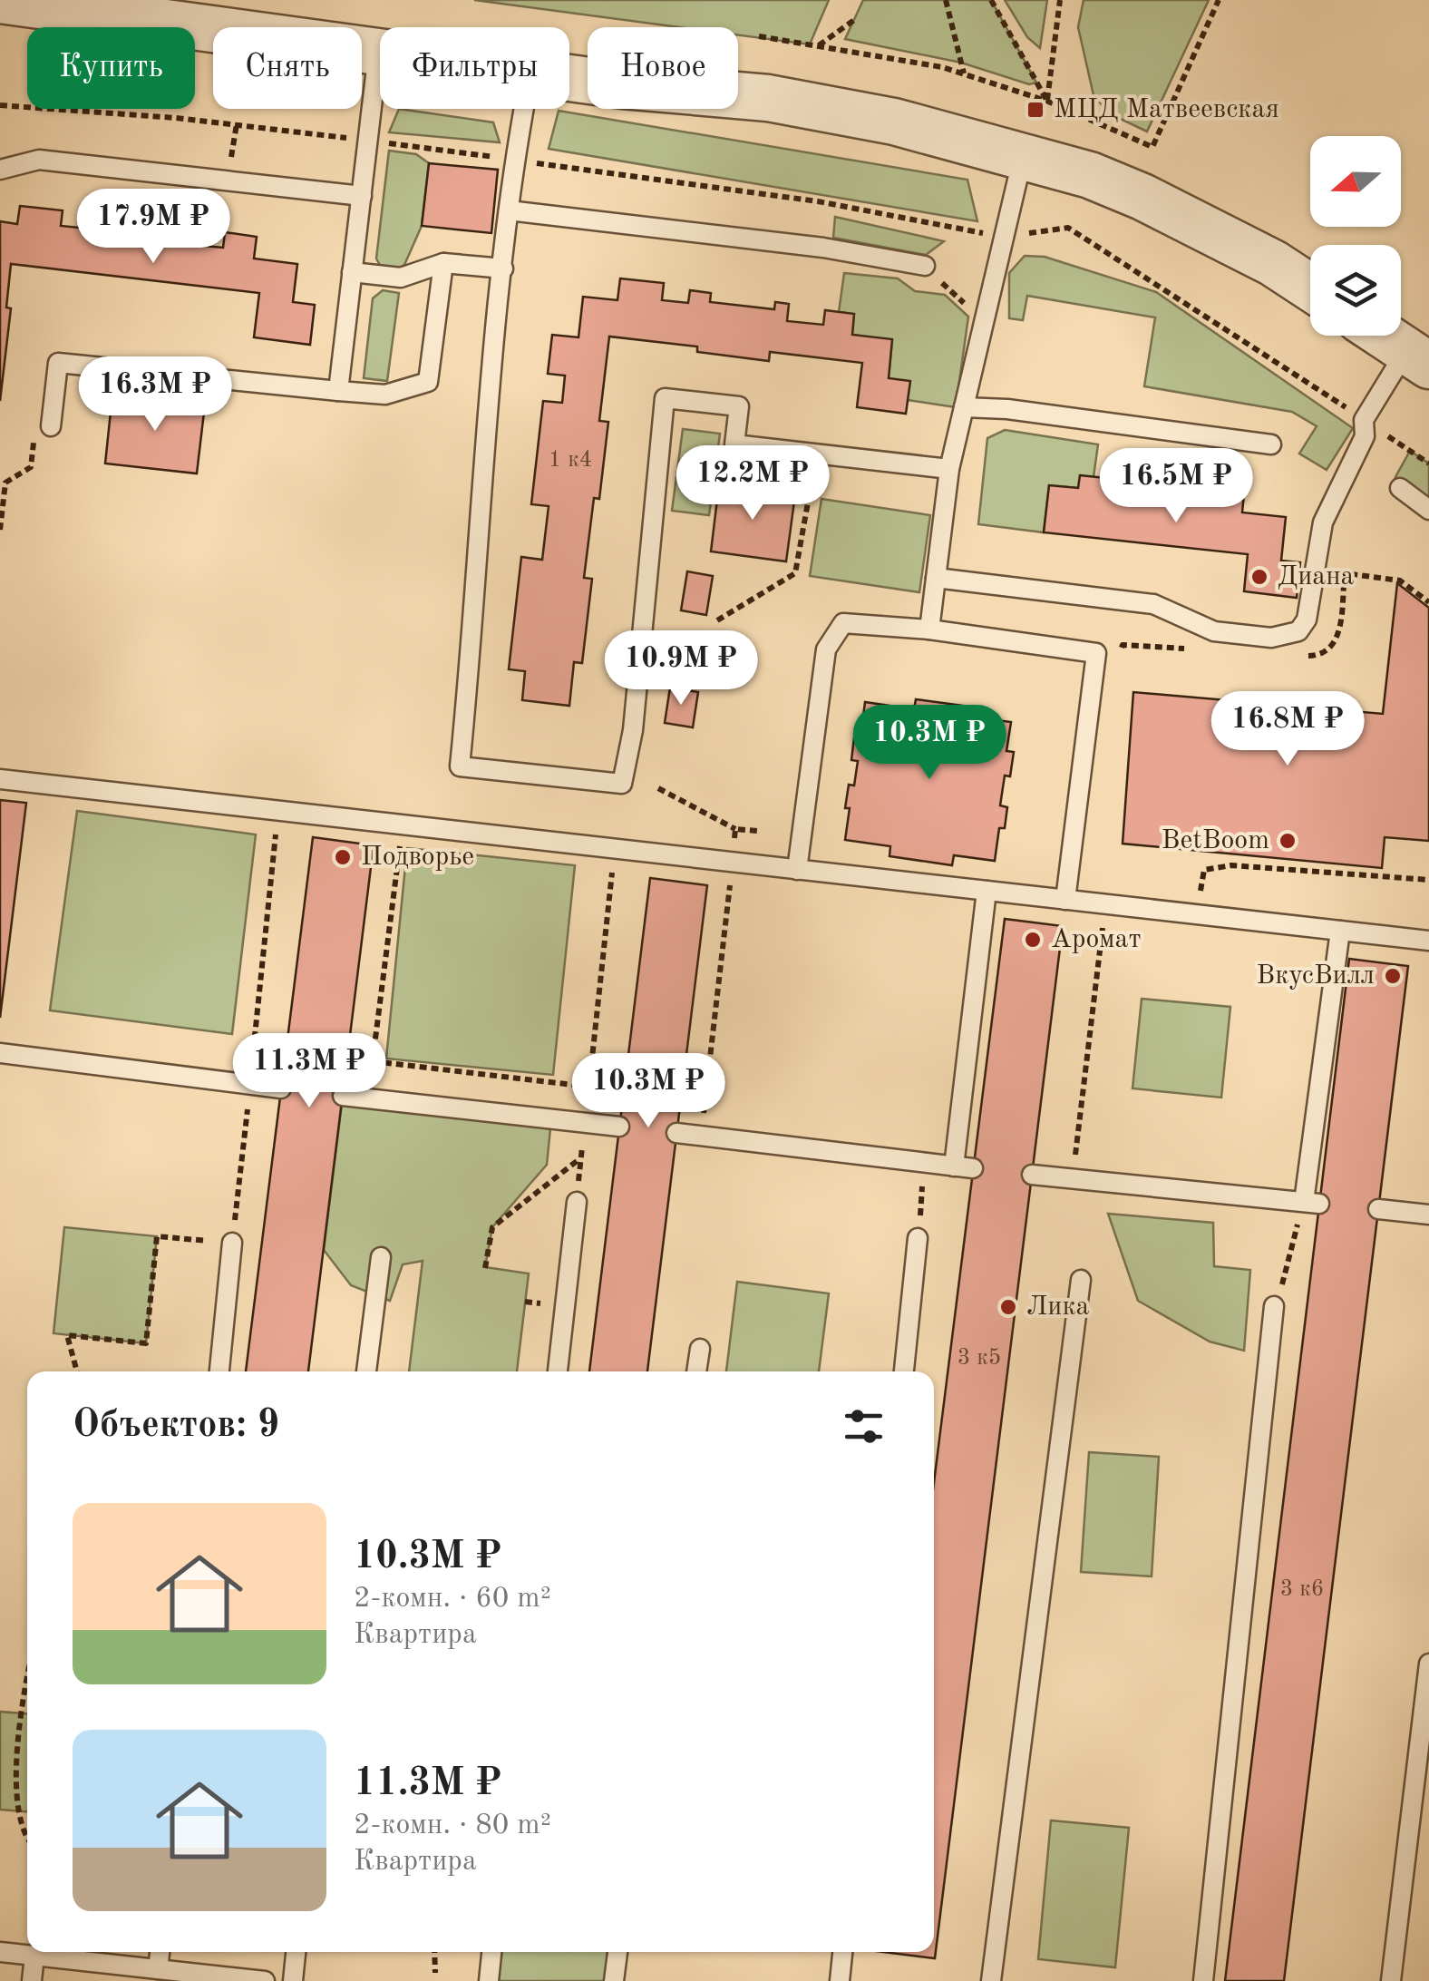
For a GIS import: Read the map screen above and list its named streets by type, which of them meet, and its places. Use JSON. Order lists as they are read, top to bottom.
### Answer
{
  "places": {
    "transit": ["МЦД Матвеевская"],
    "other": [
      "Диана",
      "BetBoom",
      "Подворье",
      "Аромат",
      "ВкусВилл",
      "Лика"
    ]
  },
  "house_numbers": ["1 к4", "3 к5", "3 к6"],
  "north": "left",
  "page": {
    "chip": [
      "Купить",
      "Снять",
      "Фильтры",
      "Новое"
    ],
    "price": [
      "17.9M ₽",
      "16.3M ₽",
      "12.2M ₽",
      "16.5M ₽",
      "10.9M ₽",
      "16.8M ₽",
      "10.3M ₽",
      "11.3M ₽",
      "10.3M ₽"
    ],
    "heading": "Объектов: 9",
    "list": [
      {
        "name": "10.3M ₽",
        "note": "2-комн. · 60 m² · Квартира"
      },
      {
        "name": "11.3M ₽",
        "note": "2-комн. · 80 m² · Квартира"
      }
    ]
  }
}
